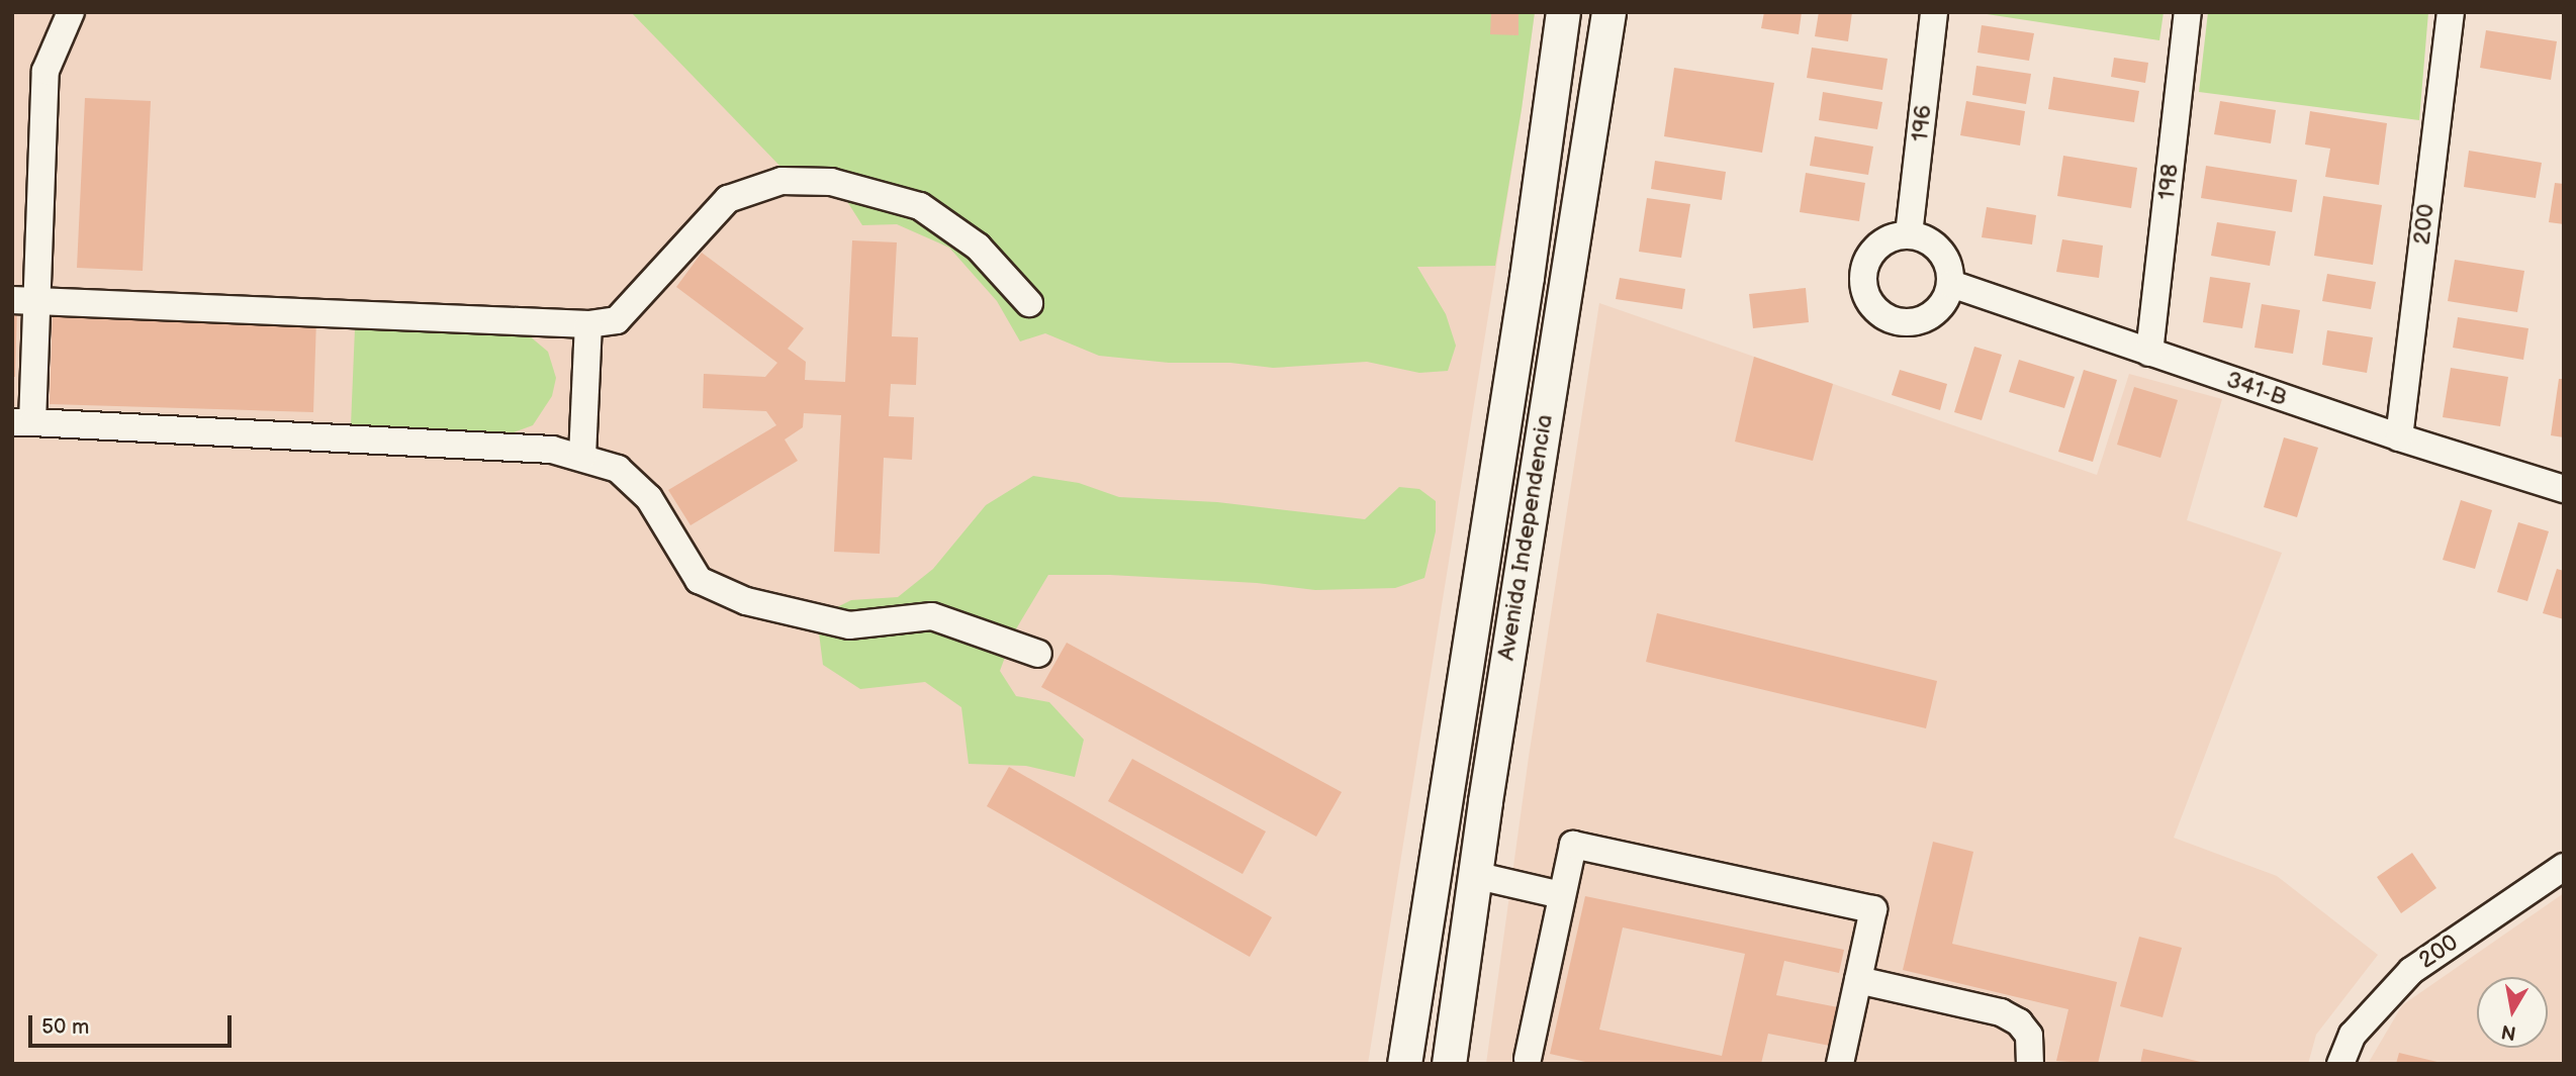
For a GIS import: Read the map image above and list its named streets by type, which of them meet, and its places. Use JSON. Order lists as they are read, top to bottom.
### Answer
{
  "streets": {
    "main road": ["Avenida Independencia"],
    "street": [
      "196",
      "198",
      "200",
      "341-B"
    ]
  },
  "crossings": [
    ["196", "341-B"],
    ["198", "341-B"],
    ["200", "341-B"]
  ],
  "scale_bar": "50 m",
  "north": "bottom"
}
